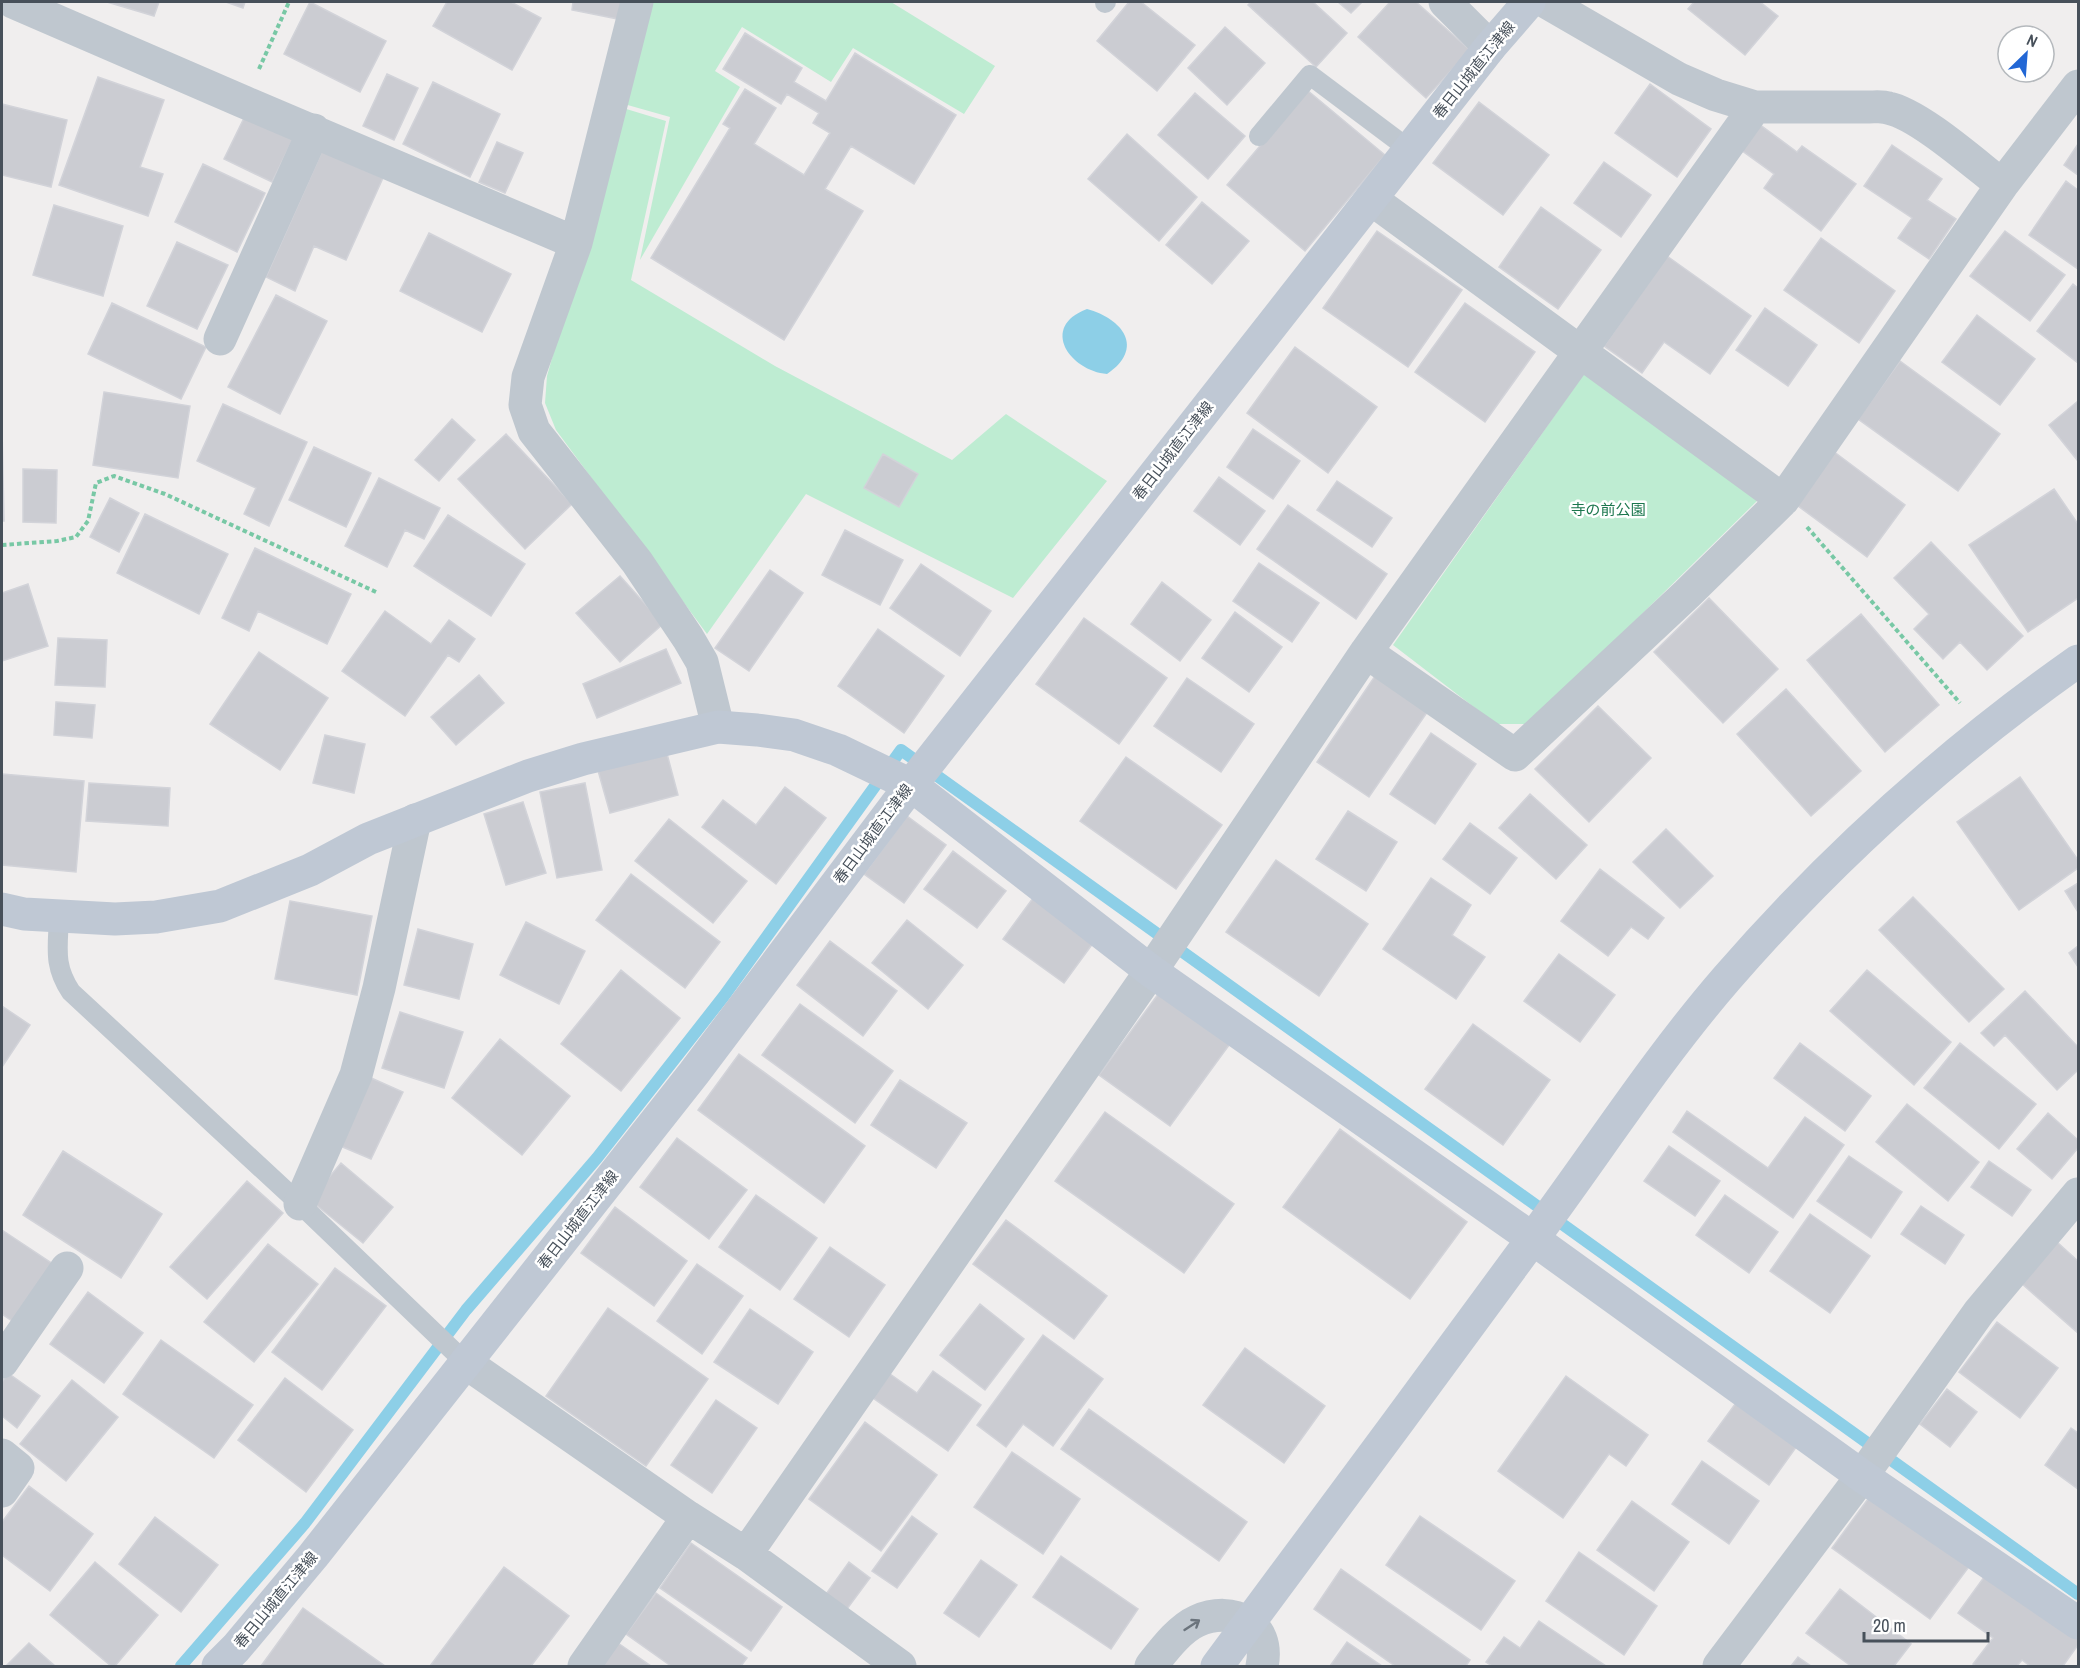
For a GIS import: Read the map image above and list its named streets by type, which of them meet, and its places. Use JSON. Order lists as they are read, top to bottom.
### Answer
{
  "streets": {
    "street": ["春日山城直江津線"]
  },
  "parks": ["寺の前公園"],
  "scale_bar": "20 m",
  "north": "top right"
}
